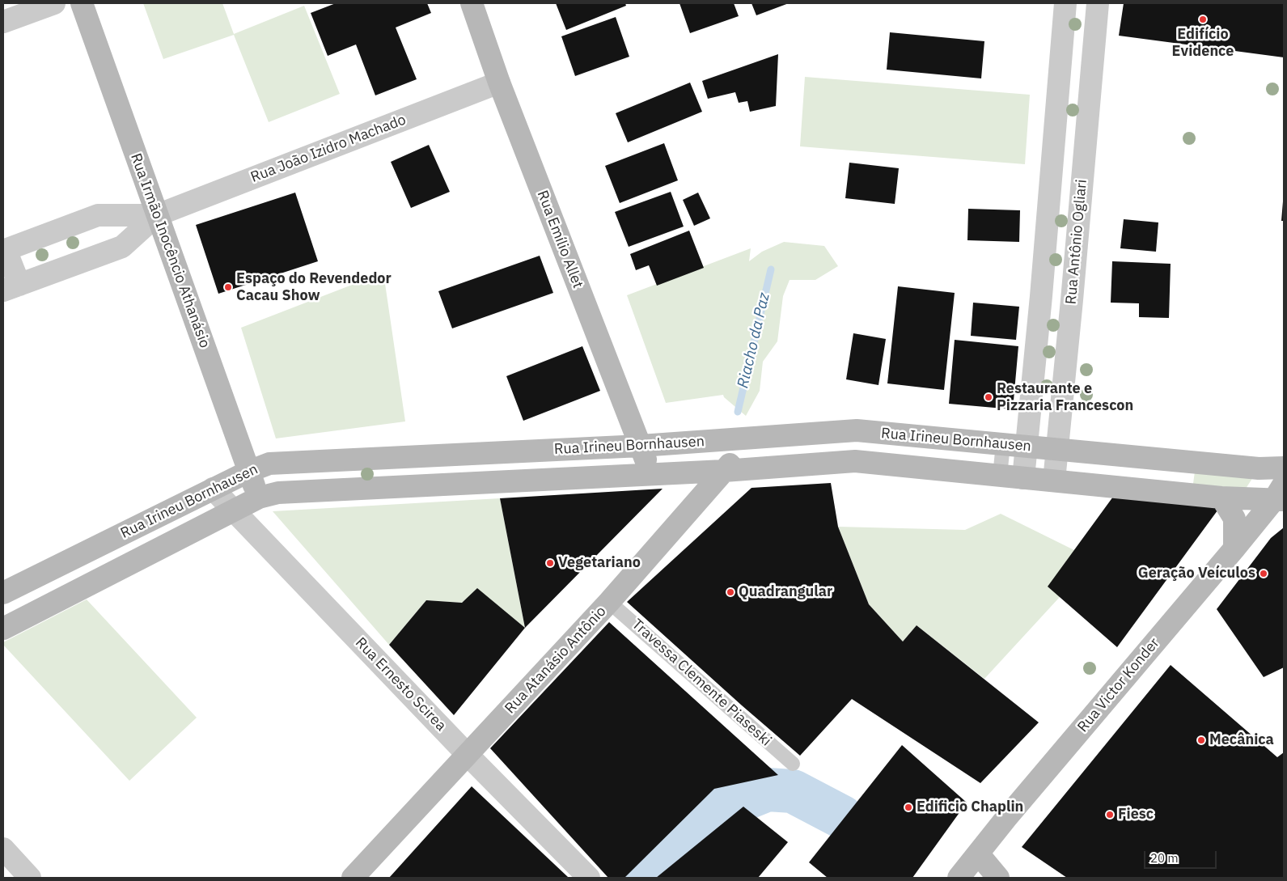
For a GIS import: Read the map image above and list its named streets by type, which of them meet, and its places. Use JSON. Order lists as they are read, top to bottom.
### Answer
{
  "streets": {
    "street": [
      "Rua João Izidro Machado",
      "Rua Emílio Allet",
      "Rua Antônio Ogliari",
      "Rua Irmão Inocêncio Athanásio",
      "Rua Irineu Bornhausen",
      "Rua Atanásio Antônio",
      "Rua Ernesto Scirea",
      "Rua Victor Konder"
    ],
    "lane": ["Travessa Clemente Piaseski"]
  },
  "crossings": [
    ["Rua João Izidro Machado", "Rua Emílio Allet"],
    ["Rua João Izidro Machado", "Rua Irmão Inocêncio Athanásio"],
    ["Rua Emílio Allet", "Rua Irineu Bornhausen"],
    ["Rua Antônio Ogliari", "Rua Irineu Bornhausen"],
    ["Rua Irmão Inocêncio Athanásio", "Rua Irineu Bornhausen"],
    ["Rua Irineu Bornhausen", "Rua Atanásio Antônio"],
    ["Rua Irineu Bornhausen", "Rua Ernesto Scirea"],
    ["Rua Irineu Bornhausen", "Rua Victor Konder"],
    ["Rua Atanásio Antônio", "Travessa Clemente Piaseski"],
    ["Rua Atanásio Antônio", "Rua Ernesto Scirea"]
  ],
  "water": ["Riacho da Paz"],
  "places": [
    "Edifício Evidence",
    "Espaço do Revendedor Cacau Show",
    "Restaurante e Pizzaria Francescon",
    "Vegetariano",
    "Geração Veículos",
    "Quadrangular",
    "Mecânica",
    "Edificio Chaplin",
    "Fiesc"
  ],
  "scale_bar": "20 m"
}
